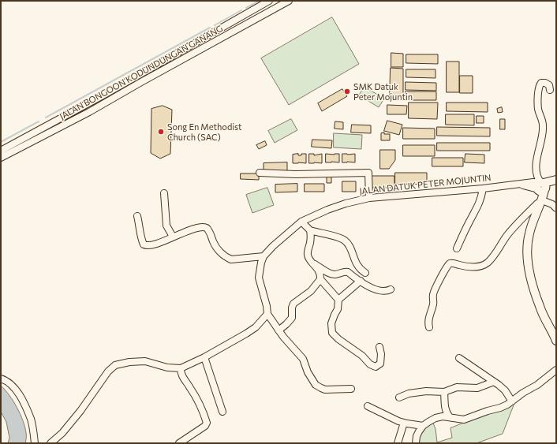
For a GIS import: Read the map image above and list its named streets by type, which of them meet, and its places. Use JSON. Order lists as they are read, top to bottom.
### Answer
{
  "streets": {
    "main road": ["JALAN DATUK PETER MOJUNTIN"],
    "street": ["JALAN BONGOON KODUNDUNGAN GANANG"]
  },
  "places": ["SMK Datuk Peter Mojuntin", "Song En Methodist Church (SAC)"]
}
